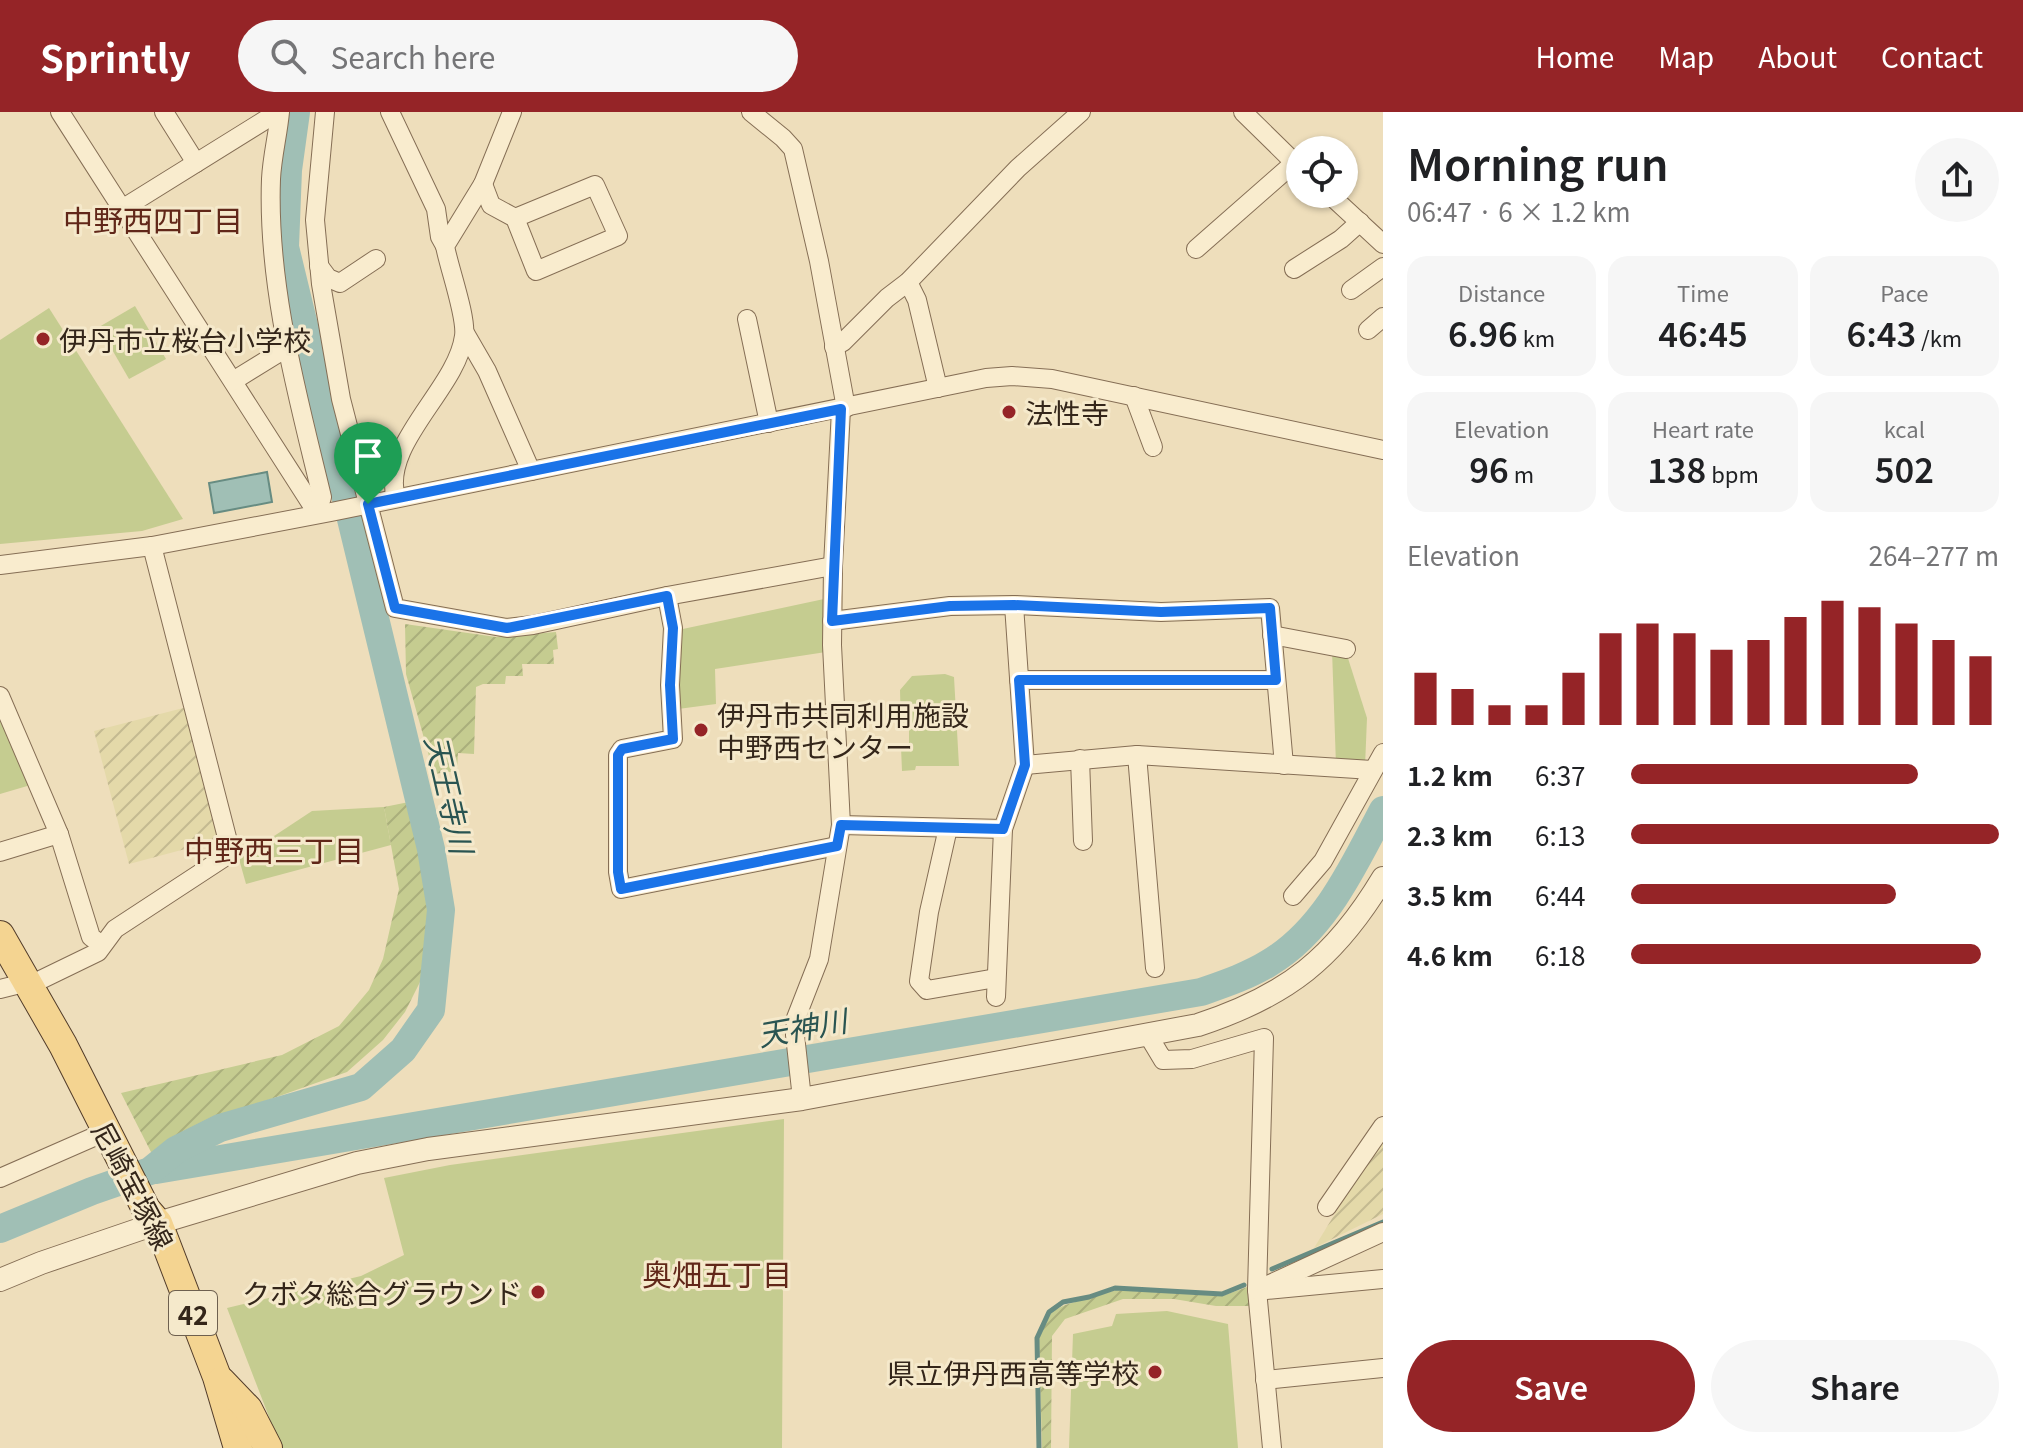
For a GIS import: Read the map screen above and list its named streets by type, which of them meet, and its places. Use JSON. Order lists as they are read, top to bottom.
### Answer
{
  "streets": {
    "main road": ["尼崎宝塚線", "42"]
  },
  "crossings": [
    ["尼崎宝塚線", "42"]
  ],
  "districts": ["中野西四丁目", "中野西三丁目", "奥畑五丁目"],
  "water": ["天王寺川", "天神川"],
  "places": [
    "伊丹市立桜台小学校",
    "法性寺",
    "伊丹市共同利用施設 中野西センター",
    "クボタ総合グラウンド",
    "県立伊丹西高等学校"
  ],
  "page": {
    "header": "Sprintly",
    "search": "Search here",
    "nav": [
      "Home",
      "Map",
      "About",
      "Contact"
    ],
    "heading": ["Morning run", "06:47 · 6 × 1.2 km"],
    "stats": [
      ["Distance", "6.96 km"],
      ["Time", "46:45"],
      ["Pace", "6:43 /km"],
      ["Elevation", "96 m"],
      ["Heart rate", "138 bpm"],
      ["kcal", "502"]
    ],
    "chart": ["Elevation", "264–277 m"],
    "list": [
      {
        "name": "1.2 km",
        "note": "6:37"
      },
      {
        "name": "2.3 km",
        "note": "6:13"
      },
      {
        "name": "3.5 km",
        "note": "6:44"
      },
      {
        "name": "4.6 km",
        "note": "6:18"
      }
    ],
    "buttons": ["Save", "Share"]
  }
}
